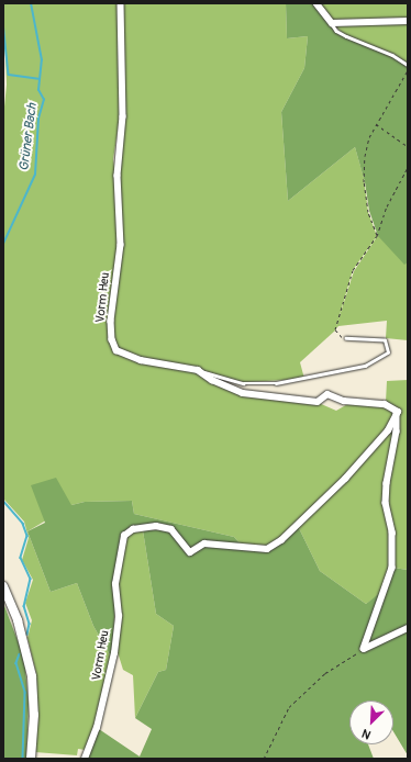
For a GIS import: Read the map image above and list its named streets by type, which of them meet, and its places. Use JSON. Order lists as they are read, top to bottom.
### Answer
{
  "streets": {
    "street": ["Vorm Heu"]
  },
  "water": ["Grüner Bach"],
  "north": "bottom left"
}
